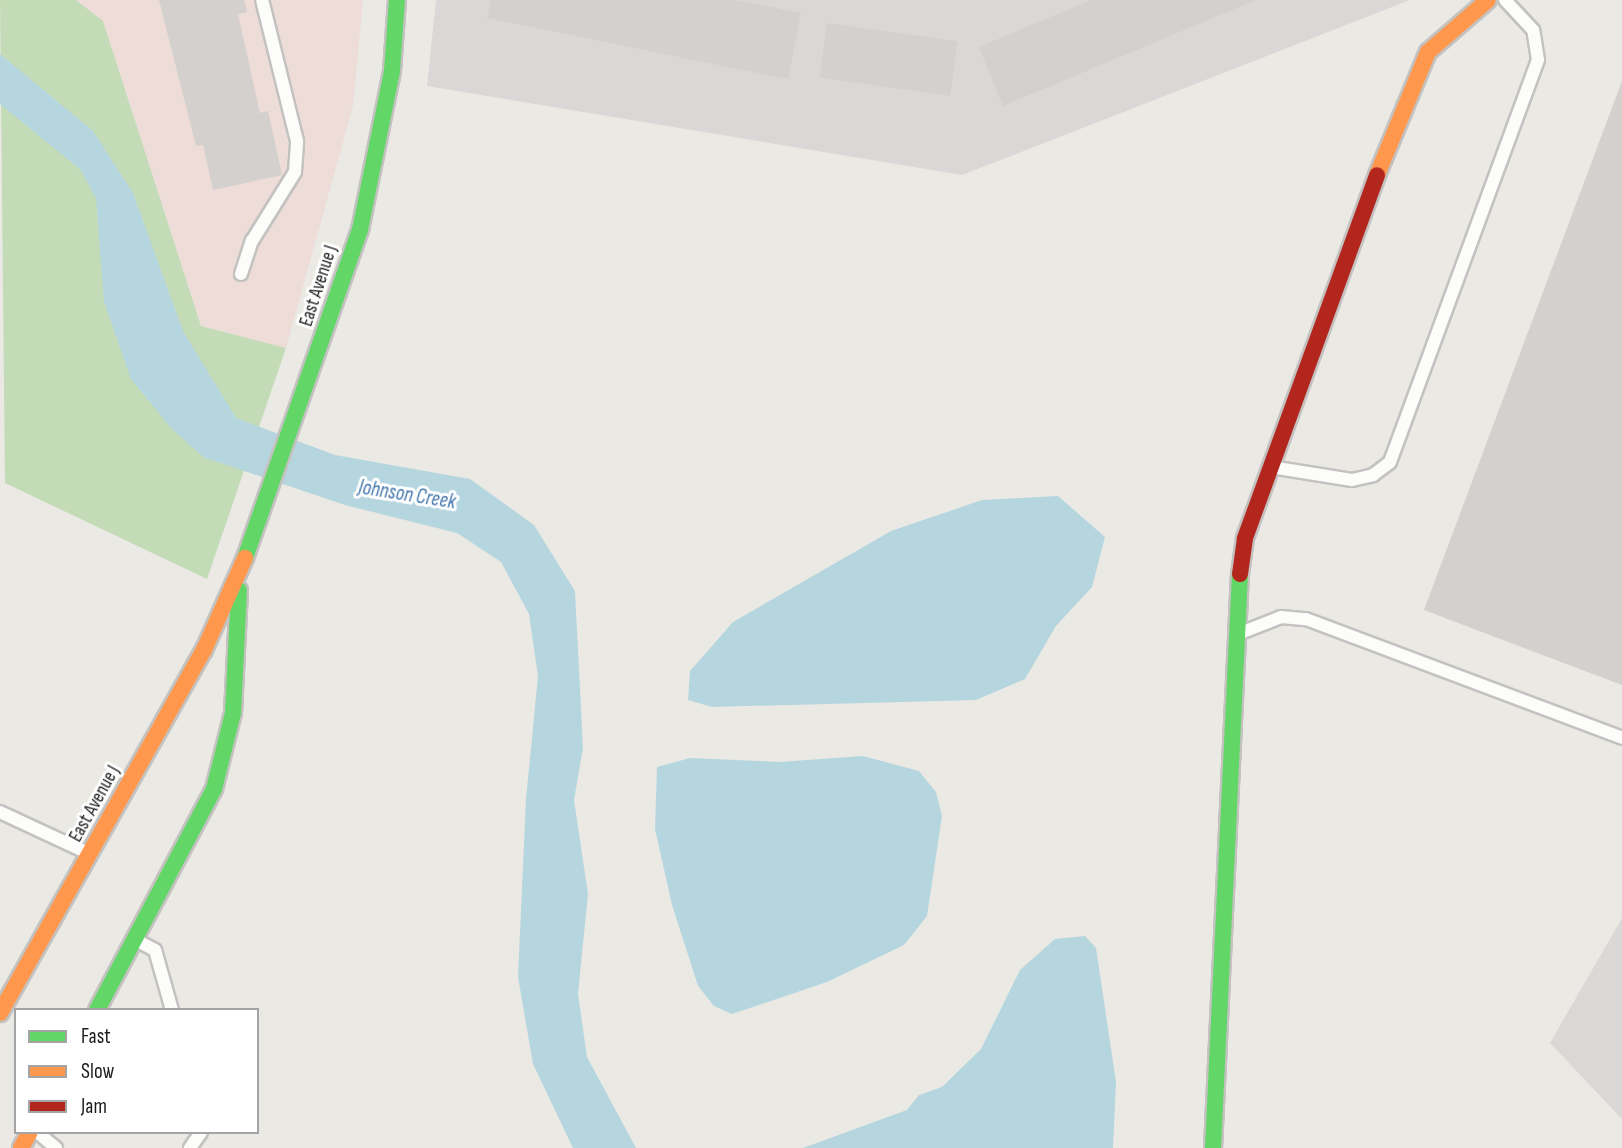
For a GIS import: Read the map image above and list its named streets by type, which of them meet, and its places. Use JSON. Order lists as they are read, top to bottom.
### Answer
{
  "streets": {
    "street": ["East Avenue J"]
  },
  "water": ["Johnson Creek"],
  "legend": ["Fast", "Slow", "Jam"]
}
